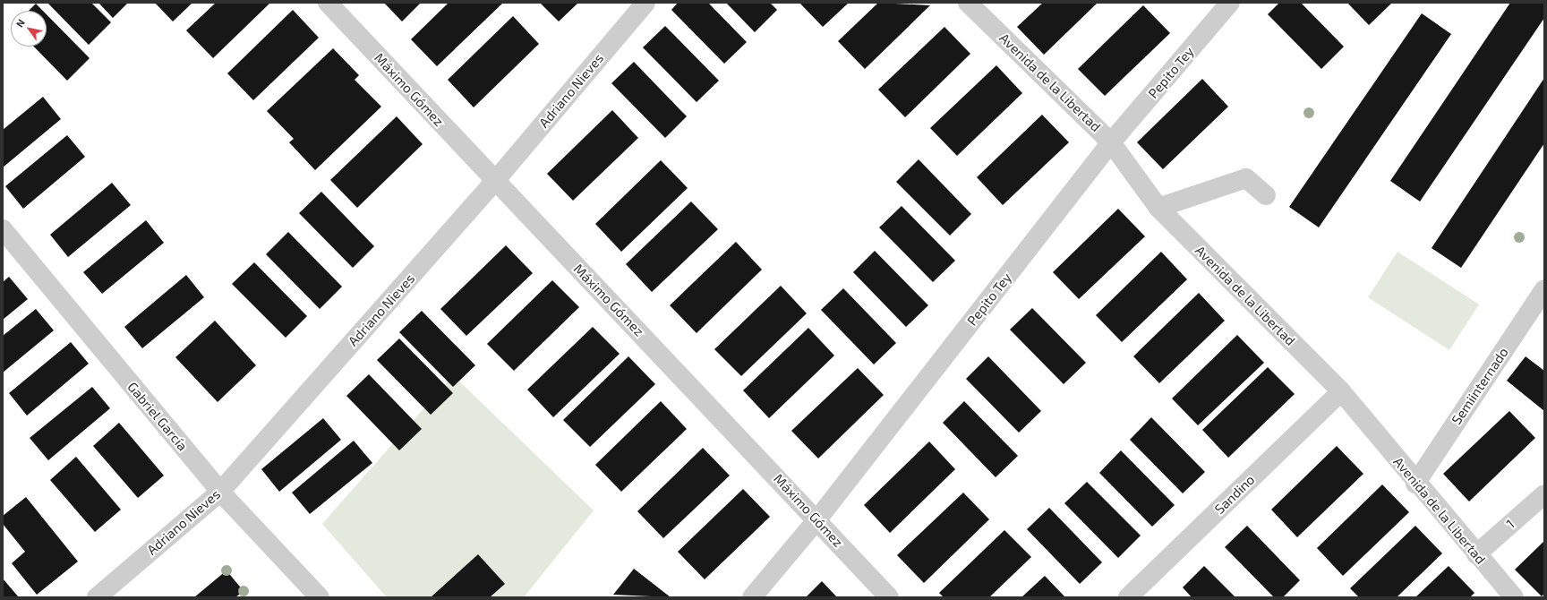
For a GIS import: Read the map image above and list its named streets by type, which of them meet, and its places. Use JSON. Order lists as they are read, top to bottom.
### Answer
{
  "streets": {
    "street": [
      "Pepito Tey",
      "Avenida de la Libertad",
      "Máximo Gómez",
      "Adriano Nieves",
      "Semiinternado",
      "Gabriel García",
      "Sandino",
      "1"
    ]
  },
  "crossings": [
    ["Pepito Tey", "Avenida de la Libertad"],
    ["Pepito Tey", "Máximo Gómez"],
    ["Avenida de la Libertad", "Semiinternado"],
    ["Avenida de la Libertad", "Sandino"],
    ["Avenida de la Libertad", "1"],
    ["Máximo Gómez", "Adriano Nieves"],
    ["Adriano Nieves", "Gabriel García"]
  ],
  "north": "top left"
}
